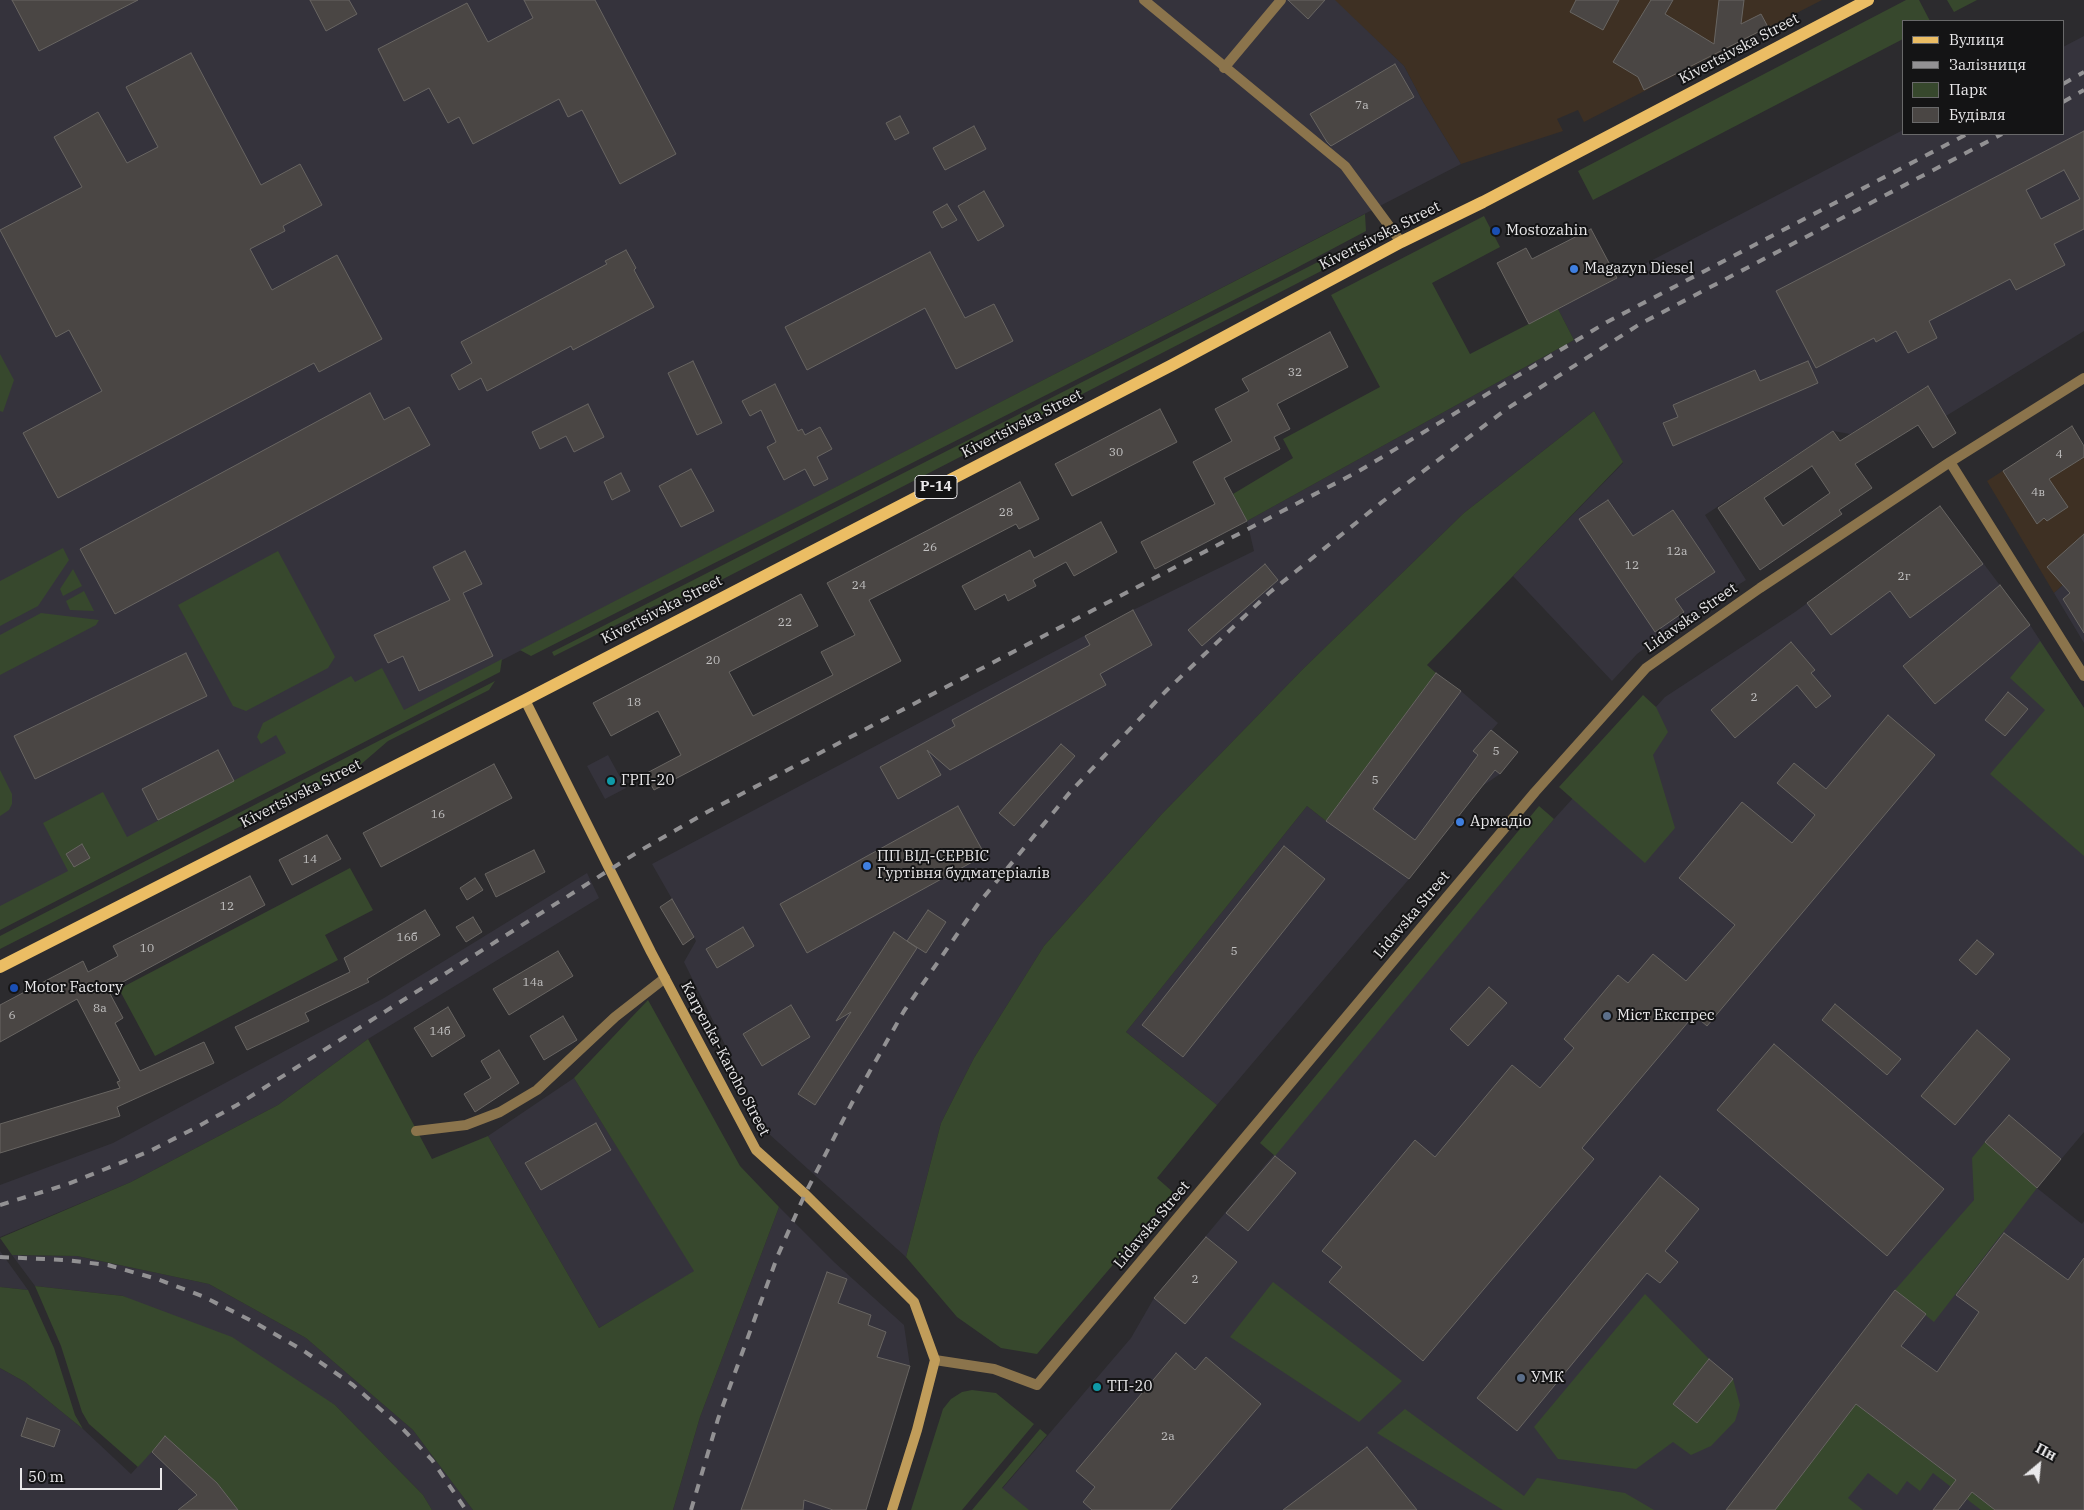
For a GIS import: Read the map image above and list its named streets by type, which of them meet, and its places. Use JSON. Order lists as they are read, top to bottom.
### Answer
{
  "streets": {
    "main road": ["Kivertsivska Street", "Р-14", "Karpenka-Karoho Street"],
    "street": ["Lidavska Street"]
  },
  "crossings": [
    ["Kivertsivska Street", "Karpenka-Karoho Street"],
    ["Lidavska Street", "Karpenka-Karoho Street"]
  ],
  "places": [
    "Mostozahin",
    "Magazyn Diesel",
    "ГРП-20",
    "Армадіо",
    "ПП ВІД-СЕРВІС Гуртівня будматеріалів",
    "Motor Factory",
    "Міст Експрес",
    "УМК",
    "ТП-20"
  ],
  "house_numbers": [
    "7а",
    "32",
    "30",
    "4",
    "4в",
    "28",
    "26",
    "12а",
    "12",
    "2г",
    "24",
    "22",
    "20",
    "2",
    "18",
    "5",
    "5",
    "16",
    "14",
    "12",
    "16б",
    "10",
    "5",
    "14а",
    "8а",
    "6",
    "14б",
    "2",
    "2а"
  ],
  "legend": [
    "Вулиця",
    "Залізниця",
    "Парк",
    "Будівля"
  ],
  "scale_bar": "50 m",
  "north": "top right"
}
